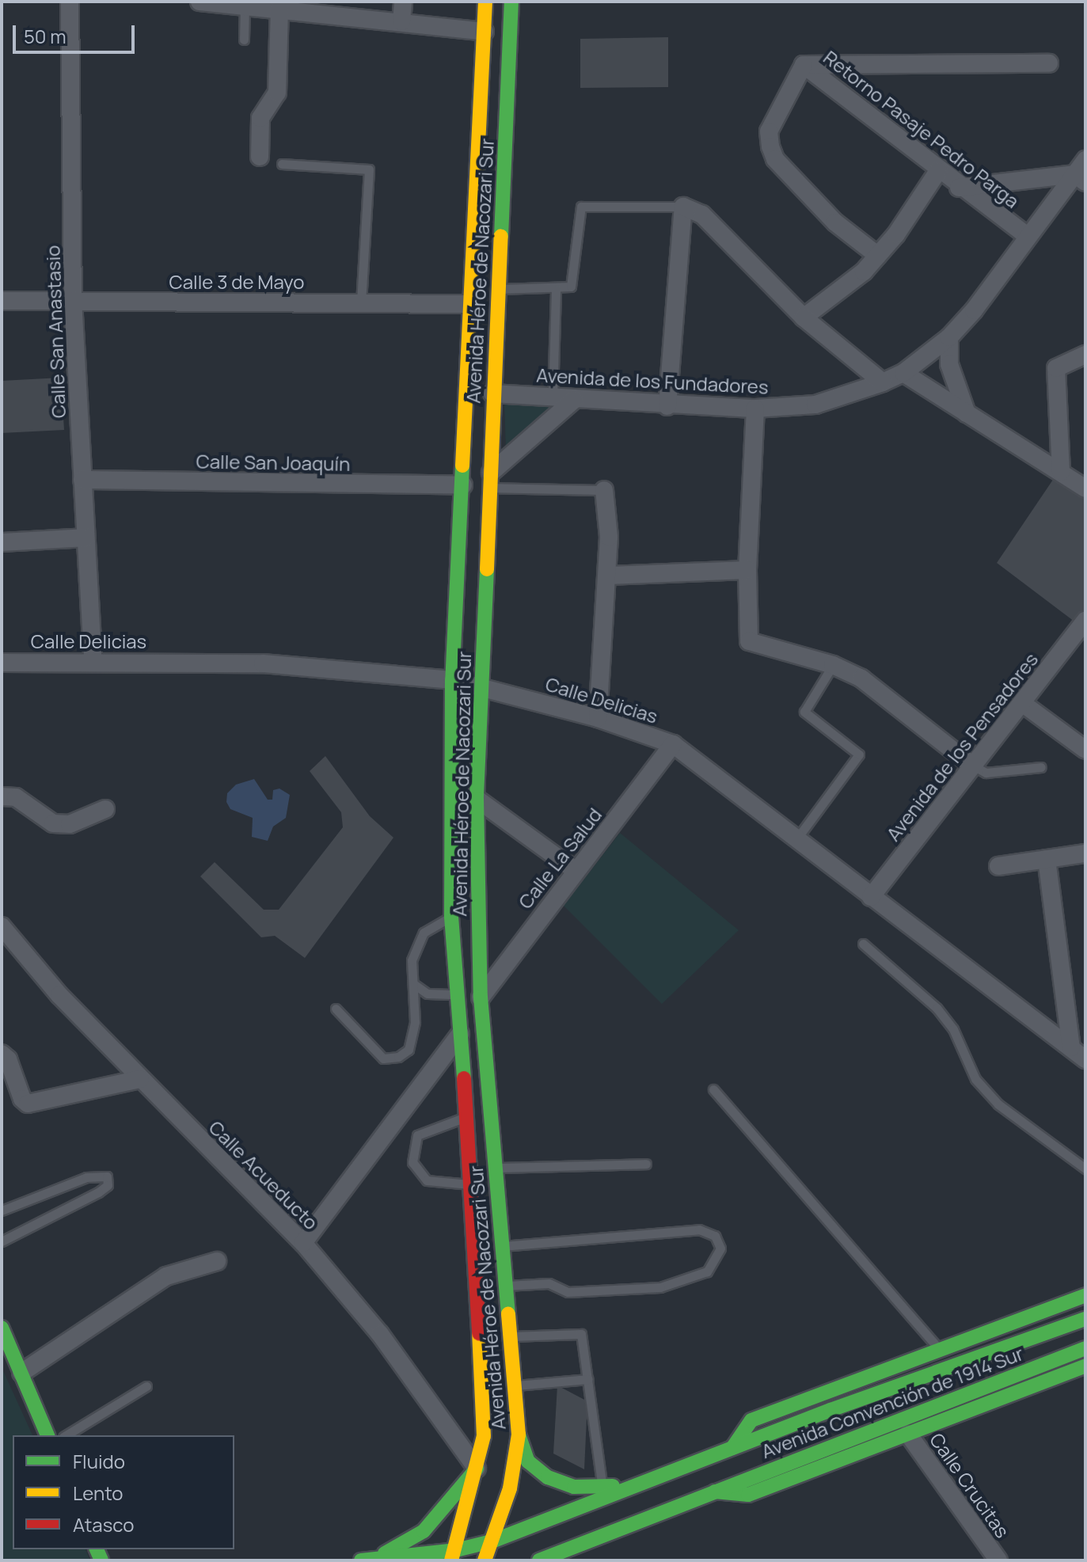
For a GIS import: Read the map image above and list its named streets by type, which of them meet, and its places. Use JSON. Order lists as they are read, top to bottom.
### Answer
{
  "streets": {
    "main road": ["Avenida Héroe de Nacozari Sur", "Avenida Convención de 1914 Sur"],
    "street": [
      "Retorno Pasaje Pedro Parga",
      "Calle 3 de Mayo",
      "Calle San Anastasio",
      "Avenida de los Fundadores",
      "Calle San Joaquín",
      "Calle Delicias",
      "Avenida de los Pensadores",
      "Calle La Salud",
      "Calle Acueducto",
      "Calle Crucitas"
    ]
  },
  "crossings": [
    ["Retorno Pasaje Pedro Parga", "Avenida de los Fundadores"],
    ["Avenida Héroe de Nacozari Sur", "Calle 3 de Mayo"],
    ["Avenida Héroe de Nacozari Sur", "Avenida de los Fundadores"],
    ["Avenida Héroe de Nacozari Sur", "Calle San Joaquín"],
    ["Avenida Héroe de Nacozari Sur", "Calle Delicias"],
    ["Avenida Héroe de Nacozari Sur", "Calle La Salud"],
    ["Avenida Héroe de Nacozari Sur", "Calle Acueducto"],
    ["Calle 3 de Mayo", "Calle San Anastasio"],
    ["Calle San Anastasio", "Calle San Joaquín"],
    ["Calle San Anastasio", "Calle Delicias"],
    ["Calle Delicias", "Avenida de los Pensadores"],
    ["Calle Delicias", "Calle La Salud"],
    ["Avenida Convención de 1914 Sur", "Calle Crucitas"]
  ],
  "legend": ["Fluido", "Lento", "Atasco"],
  "scale_bar": "50 m"
}
